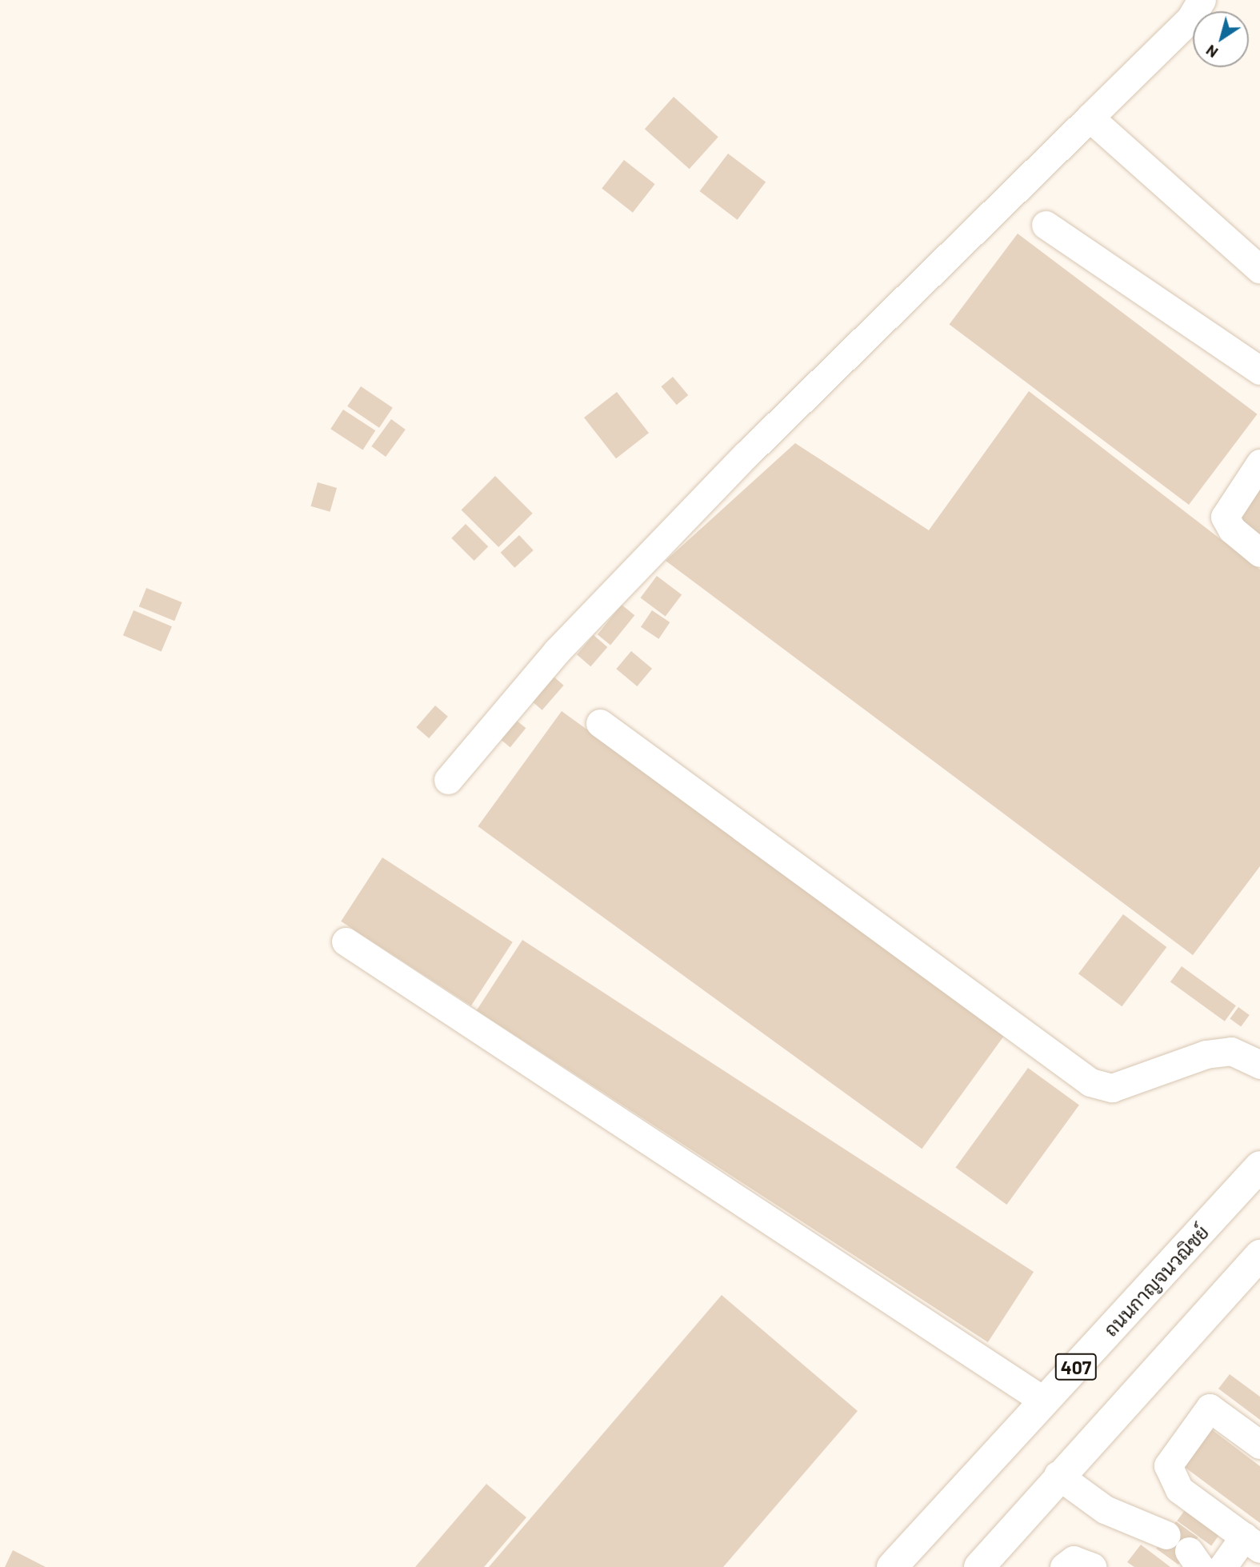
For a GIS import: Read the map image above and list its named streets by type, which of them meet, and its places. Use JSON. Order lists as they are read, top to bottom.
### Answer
{
  "streets": {
    "main road": ["ถนนกาญจนวณิชย์", "407"]
  },
  "north": "bottom left"
}
